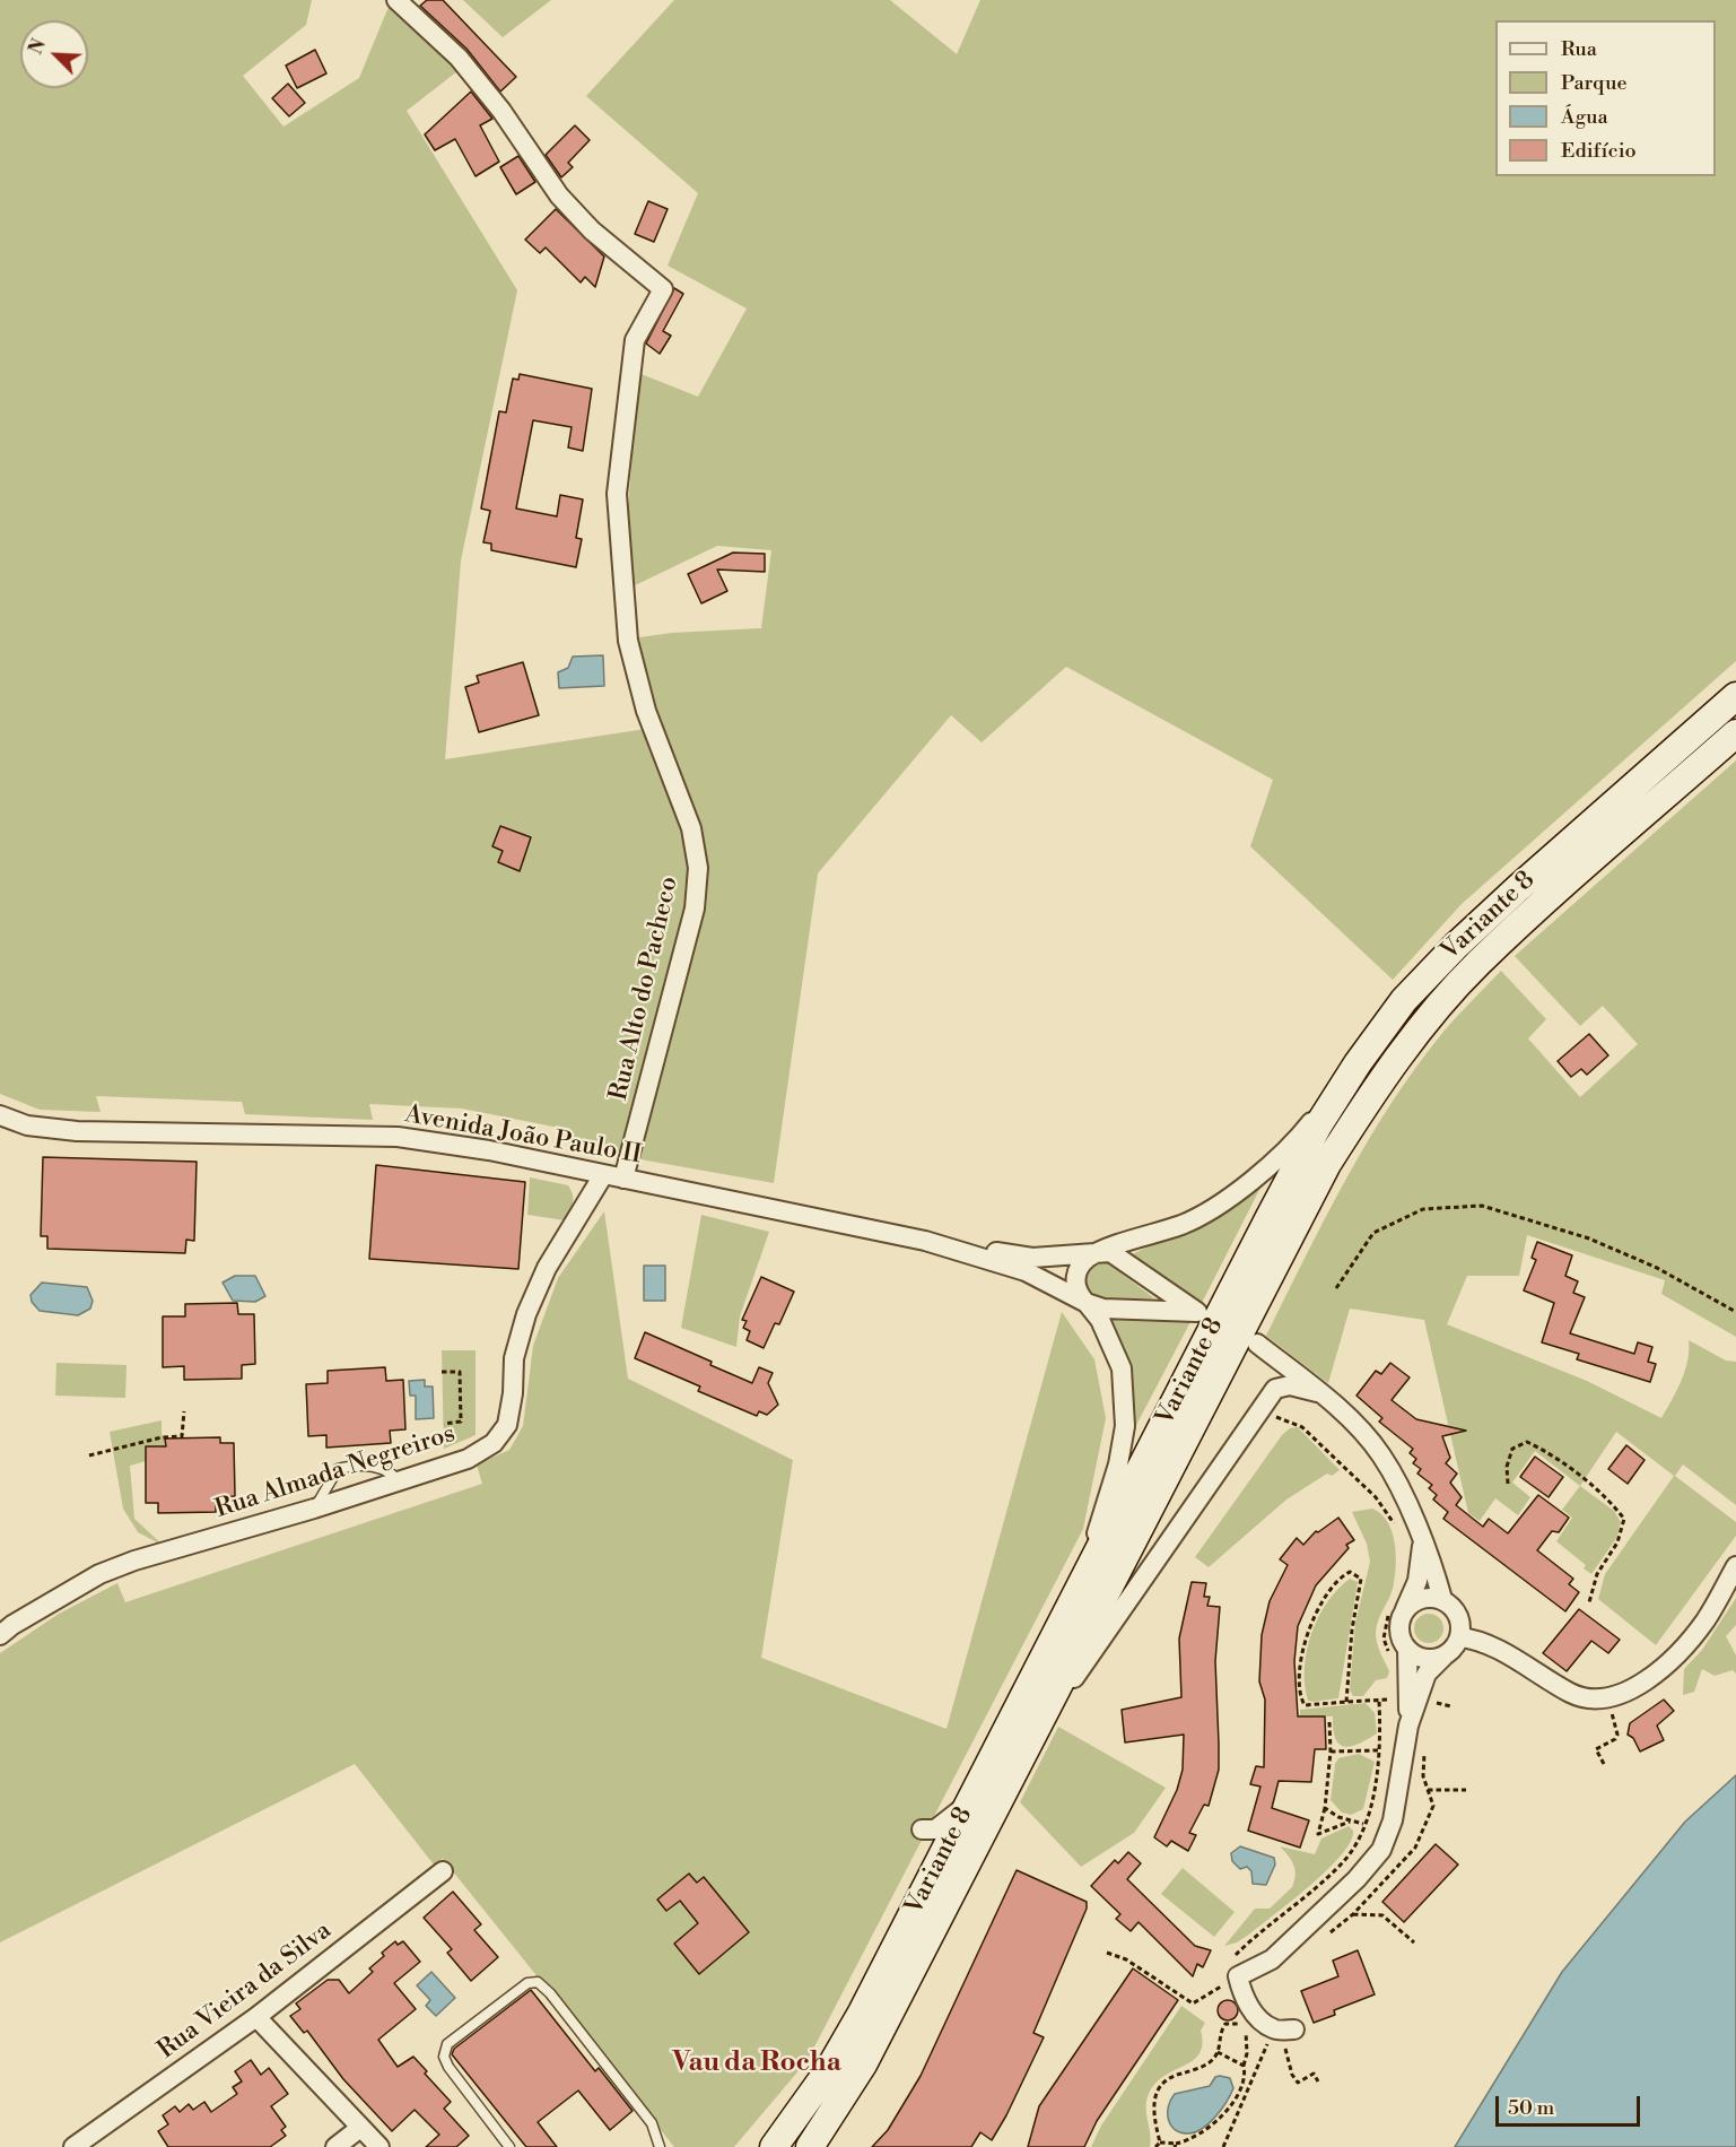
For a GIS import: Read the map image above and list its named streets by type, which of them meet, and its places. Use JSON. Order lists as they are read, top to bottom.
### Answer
{
  "streets": {
    "main road": ["Variante 8"],
    "street": [
      "Rua Alto do Pacheco",
      "Avenida João Paulo II",
      "Rua Almada Negreiros",
      "Rua Vieira da Silva"
    ]
  },
  "crossings": [
    ["Rua Alto do Pacheco", "Avenida João Paulo II"],
    ["Avenida João Paulo II", "Rua Almada Negreiros"]
  ],
  "districts": ["Vau da Rocha"],
  "legend": [
    "Rua",
    "Parque",
    "Água",
    "Edifício"
  ],
  "scale_bar": "50 m",
  "north": "top left"
}
